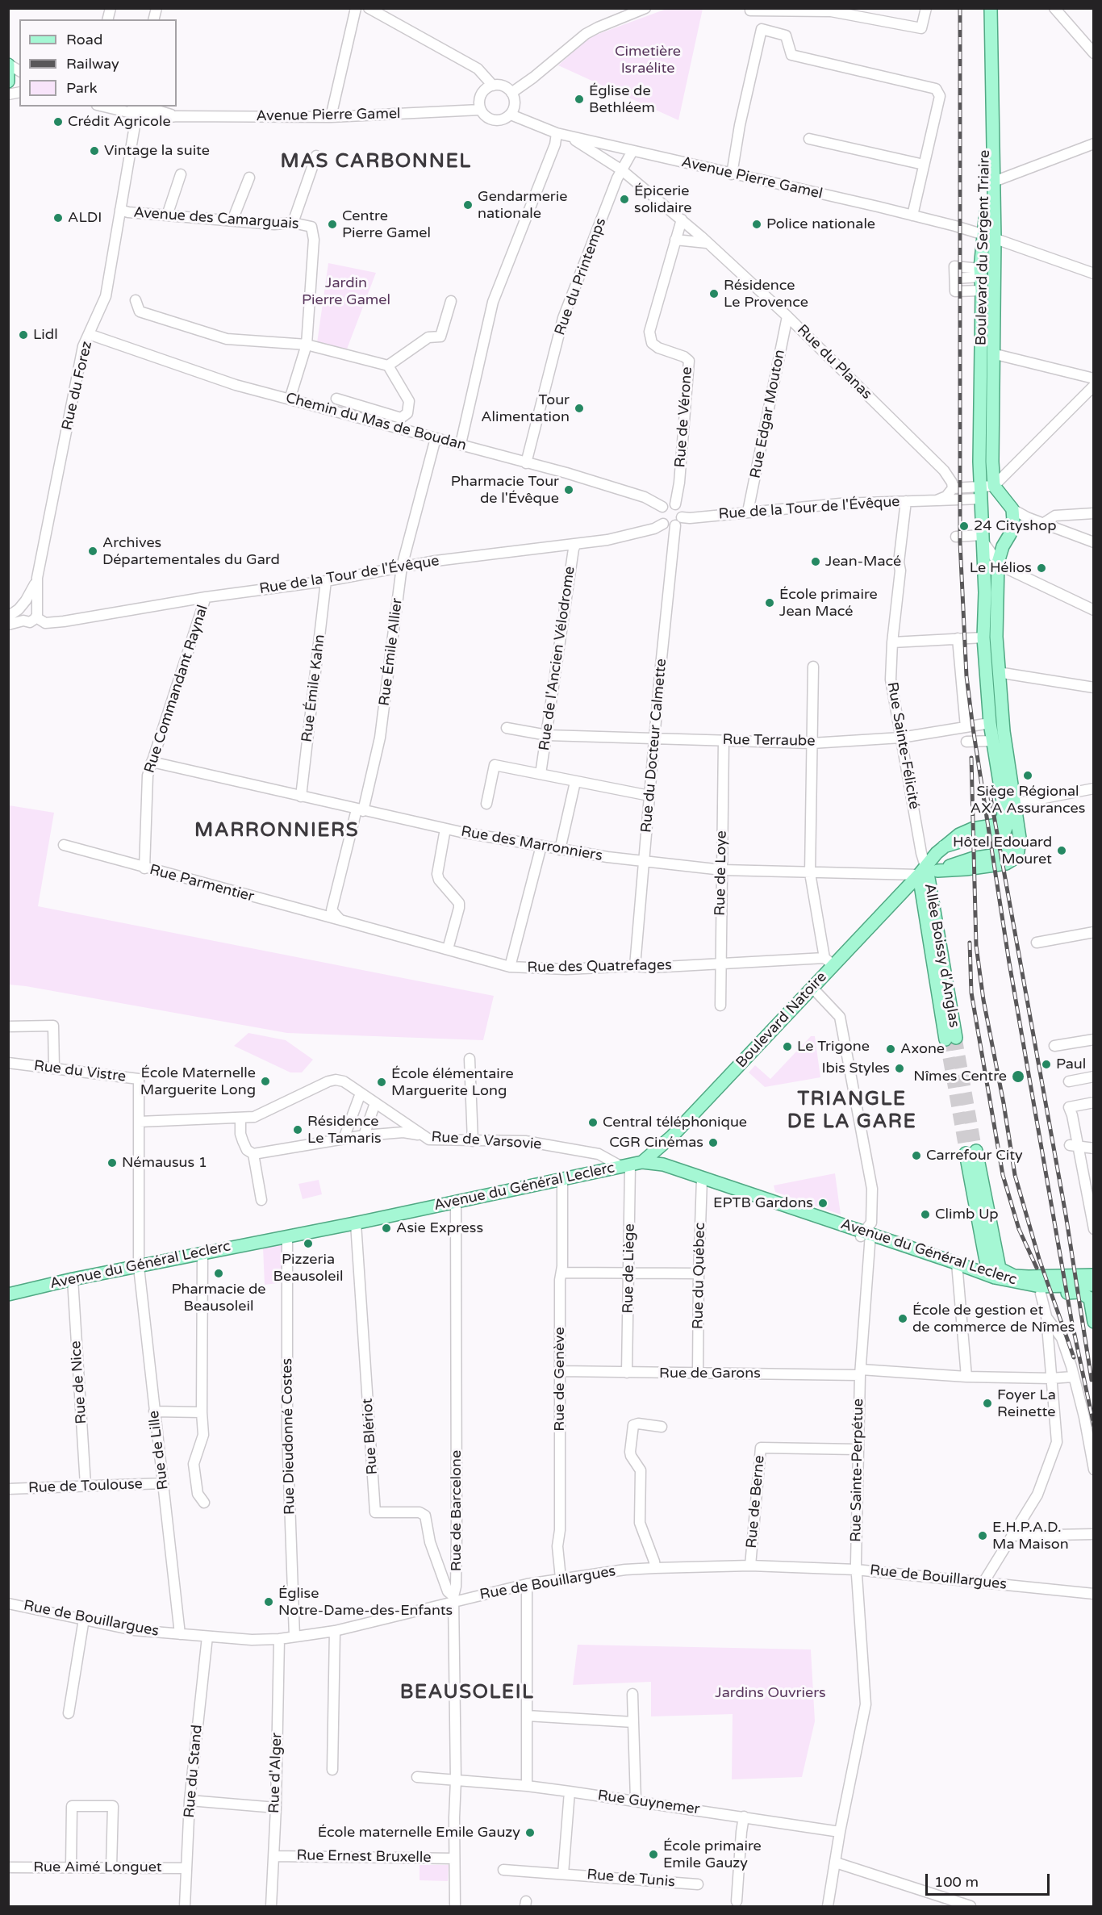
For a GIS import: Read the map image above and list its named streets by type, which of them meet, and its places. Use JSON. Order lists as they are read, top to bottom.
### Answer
{
  "streets": {
    "main road": [
      "Boulevard du Sergent Triaire",
      "Allée Boissy d'Anglas",
      "Boulevard Natoire",
      "Avenue du Général Leclerc"
    ],
    "street": [
      "Avenue Pierre Gamel",
      "Avenue des Camarguais",
      "Rue du Printemps",
      "Rue du Planas",
      "Rue du Forez",
      "Rue Edgar Mouton",
      "Rue de Vérone",
      "Chemin du Mas de Boudan",
      "Rue de la Tour de l'Évêque",
      "Rue Émile Allier",
      "Rue de l'Ancien Vélodrome",
      "Rue Émile Kahn",
      "Rue Commandant Raynal",
      "Rue Terraube",
      "Rue du Docteur Calmette",
      "Rue Sainte-Félicité",
      "Rue des Marronniers",
      "Rue de Loye",
      "Rue Parmentier",
      "Rue des Quatrefages",
      "Rue du Vistre",
      "Rue de Varsovie",
      "Rue de Liège",
      "Rue du Québec",
      "Rue de Garons",
      "Rue de Genève",
      "Rue de Nice",
      "Rue Dieudonné Costes",
      "Rue Blériot",
      "Rue de Lille",
      "Rue Sainte-Perpétue",
      "Rue de Toulouse",
      "Rue de Berne",
      "Rue de Barcelone",
      "Rue de Bouillargues",
      "Rue du Stand",
      "Rue d'Alger",
      "Rue Guynemer",
      "Rue Ernest Bruxelle",
      "Rue Aimé Longuet",
      "Rue de Tunis"
    ]
  },
  "crossings": [
    ["Avenue Pierre Gamel", "Boulevard du Sergent Triaire"],
    ["Avenue Pierre Gamel", "Rue du Printemps"],
    ["Avenue Pierre Gamel", "Rue du Planas"],
    ["Avenue Pierre Gamel", "Rue du Forez"],
    ["Avenue des Camarguais", "Rue du Forez"],
    ["Avenue des Camarguais", "Chemin du Mas de Boudan"],
    ["Boulevard du Sergent Triaire", "Rue de la Tour de l'Évêque"],
    ["Boulevard du Sergent Triaire", "Rue Terraube"],
    ["Boulevard du Sergent Triaire", "Rue Sainte-Félicité"],
    ["Boulevard du Sergent Triaire", "Rue des Marronniers"],
    ["Boulevard du Sergent Triaire", "Allée Boissy d'Anglas"],
    ["Boulevard du Sergent Triaire", "Boulevard Natoire"],
    ["Rue du Printemps", "Rue du Planas"],
    ["Rue du Printemps", "Chemin du Mas de Boudan"],
    ["Rue du Planas", "Rue Edgar Mouton"],
    ["Rue du Planas", "Rue de Vérone"],
    ["Rue du Forez", "Chemin du Mas de Boudan"],
    ["Rue du Forez", "Rue de la Tour de l'Évêque"],
    ["Rue Edgar Mouton", "Rue de la Tour de l'Évêque"],
    ["Rue de Vérone", "Chemin du Mas de Boudan"],
    ["Rue de Vérone", "Rue de la Tour de l'Évêque"],
    ["Rue de Vérone", "Rue du Docteur Calmette"],
    ["Chemin du Mas de Boudan", "Rue de la Tour de l'Évêque"],
    ["Chemin du Mas de Boudan", "Rue Émile Allier"],
    ["Chemin du Mas de Boudan", "Rue du Docteur Calmette"],
    ["Rue de la Tour de l'Évêque", "Rue Émile Allier"],
    ["Rue de la Tour de l'Évêque", "Rue de l'Ancien Vélodrome"],
    ["Rue de la Tour de l'Évêque", "Rue Émile Kahn"],
    ["Rue de la Tour de l'Évêque", "Rue Commandant Raynal"],
    ["Rue de la Tour de l'Évêque", "Rue du Docteur Calmette"],
    ["Rue de la Tour de l'Évêque", "Rue Sainte-Félicité"],
    ["Rue Émile Allier", "Rue des Marronniers"],
    ["Rue de l'Ancien Vélodrome", "Rue Terraube"],
    ["Rue Émile Kahn", "Rue des Marronniers"],
    ["Rue Commandant Raynal", "Rue des Marronniers"],
    ["Rue Commandant Raynal", "Rue Parmentier"],
    ["Rue Terraube", "Rue du Docteur Calmette"],
    ["Rue Terraube", "Rue Sainte-Félicité"],
    ["Rue Terraube", "Rue de Loye"],
    ["Rue du Docteur Calmette", "Rue des Marronniers"],
    ["Rue du Docteur Calmette", "Rue des Quatrefages"],
    ["Rue Sainte-Félicité", "Rue des Marronniers"],
    ["Rue Sainte-Félicité", "Allée Boissy d'Anglas"],
    ["Rue Sainte-Félicité", "Boulevard Natoire"],
    ["Rue des Marronniers", "Rue de Loye"],
    ["Rue des Marronniers", "Allée Boissy d'Anglas"],
    ["Rue des Marronniers", "Boulevard Natoire"],
    ["Rue de Loye", "Rue des Quatrefages"],
    ["Rue Parmentier", "Rue des Quatrefages"],
    ["Allée Boissy d'Anglas", "Boulevard Natoire"],
    ["Rue des Quatrefages", "Boulevard Natoire"],
    ["Boulevard Natoire", "Rue de Varsovie"],
    ["Boulevard Natoire", "Avenue du Général Leclerc"],
    ["Boulevard Natoire", "Rue de Liège"],
    ["Boulevard Natoire", "Rue Sainte-Perpétue"],
    ["Rue du Vistre", "Rue de Varsovie"],
    ["Rue du Vistre", "Avenue du Général Leclerc"],
    ["Rue du Vistre", "Rue de Lille"],
    ["Rue de Varsovie", "Avenue du Général Leclerc"],
    ["Rue de Varsovie", "Rue de Liège"],
    ["Avenue du Général Leclerc", "Rue de Liège"],
    ["Avenue du Général Leclerc", "Rue du Québec"],
    ["Avenue du Général Leclerc", "Rue de Genève"],
    ["Avenue du Général Leclerc", "Rue de Nice"],
    ["Avenue du Général Leclerc", "Rue Dieudonné Costes"],
    ["Avenue du Général Leclerc", "Rue Blériot"],
    ["Avenue du Général Leclerc", "Rue de Lille"],
    ["Avenue du Général Leclerc", "Rue Sainte-Perpétue"],
    ["Avenue du Général Leclerc", "Rue de Barcelone"],
    ["Rue de Liège", "Rue de Garons"],
    ["Rue du Québec", "Rue de Garons"],
    ["Rue de Garons", "Rue de Genève"],
    ["Rue de Garons", "Rue Sainte-Perpétue"],
    ["Rue de Genève", "Rue de Bouillargues"],
    ["Rue de Nice", "Rue de Toulouse"],
    ["Rue Dieudonné Costes", "Rue de Bouillargues"],
    ["Rue Blériot", "Rue de Barcelone"],
    ["Rue Blériot", "Rue de Bouillargues"],
    ["Rue de Lille", "Rue de Toulouse"],
    ["Rue de Lille", "Rue de Bouillargues"],
    ["Rue Sainte-Perpétue", "Rue de Berne"],
    ["Rue Sainte-Perpétue", "Rue de Bouillargues"],
    ["Rue Sainte-Perpétue", "Rue Guynemer"],
    ["Rue de Berne", "Rue de Bouillargues"],
    ["Rue de Barcelone", "Rue de Bouillargues"],
    ["Rue de Barcelone", "Rue Guynemer"],
    ["Rue de Barcelone", "Rue Ernest Bruxelle"],
    ["Rue de Bouillargues", "Rue du Stand"],
    ["Rue de Bouillargues", "Rue d'Alger"],
    ["Rue du Stand", "Rue Aimé Longuet"],
    ["Rue d'Alger", "Rue Ernest Bruxelle"]
  ],
  "districts": [
    "MAS CARBONNEL",
    "MARRONNIERS",
    "TRIANGLE DE LA GARE",
    "BEAUSOLEIL"
  ],
  "parks": ["Cimetière Israélite", "Jardin Pierre Gamel", "Jardins Ouvriers"],
  "places": [
    "Église de Bethléem",
    "Crédit Agricole",
    "Vintage la suite",
    "Épicerie solidaire",
    "Gendarmerie nationale",
    "ALDI",
    "Centre Pierre Gamel",
    "Police nationale",
    "Résidence Le Provence",
    "Lidl",
    "Tour Alimentation",
    "Pharmacie Tour de l'Évêque",
    "24 Cityshop",
    "Archives Départementales du Gard",
    "Jean-Macé",
    "Le Hélios",
    "École primaire Jean Macé",
    "Siège Régional AXA Assurances",
    "Hôtel Edouard Mouret",
    "Le Trigone",
    "Axone",
    "Paul",
    "Ibis Styles",
    "Nîmes Centre",
    "École Maternelle Marguerite Long",
    "École élémentaire Marguerite Long",
    "Central téléphonique",
    "Résidence Le Tamaris",
    "CGR Cinémas",
    "Carrefour City",
    "Némausus 1",
    "EPTB Gardons",
    "Climb Up",
    "Asie Express",
    "Pizzeria Beausoleil",
    "Pharmacie de Beausoleil",
    "École de gestion et de commerce de Nîmes",
    "Foyer La Reinette",
    "E.H.P.A.D. Ma Maison",
    "Église Notre-Dame-des-Enfants",
    "École maternelle Emile Gauzy",
    "École primaire Emile Gauzy"
  ],
  "legend": ["Road", "Railway", "Park"],
  "scale_bar": "100 m"
}
